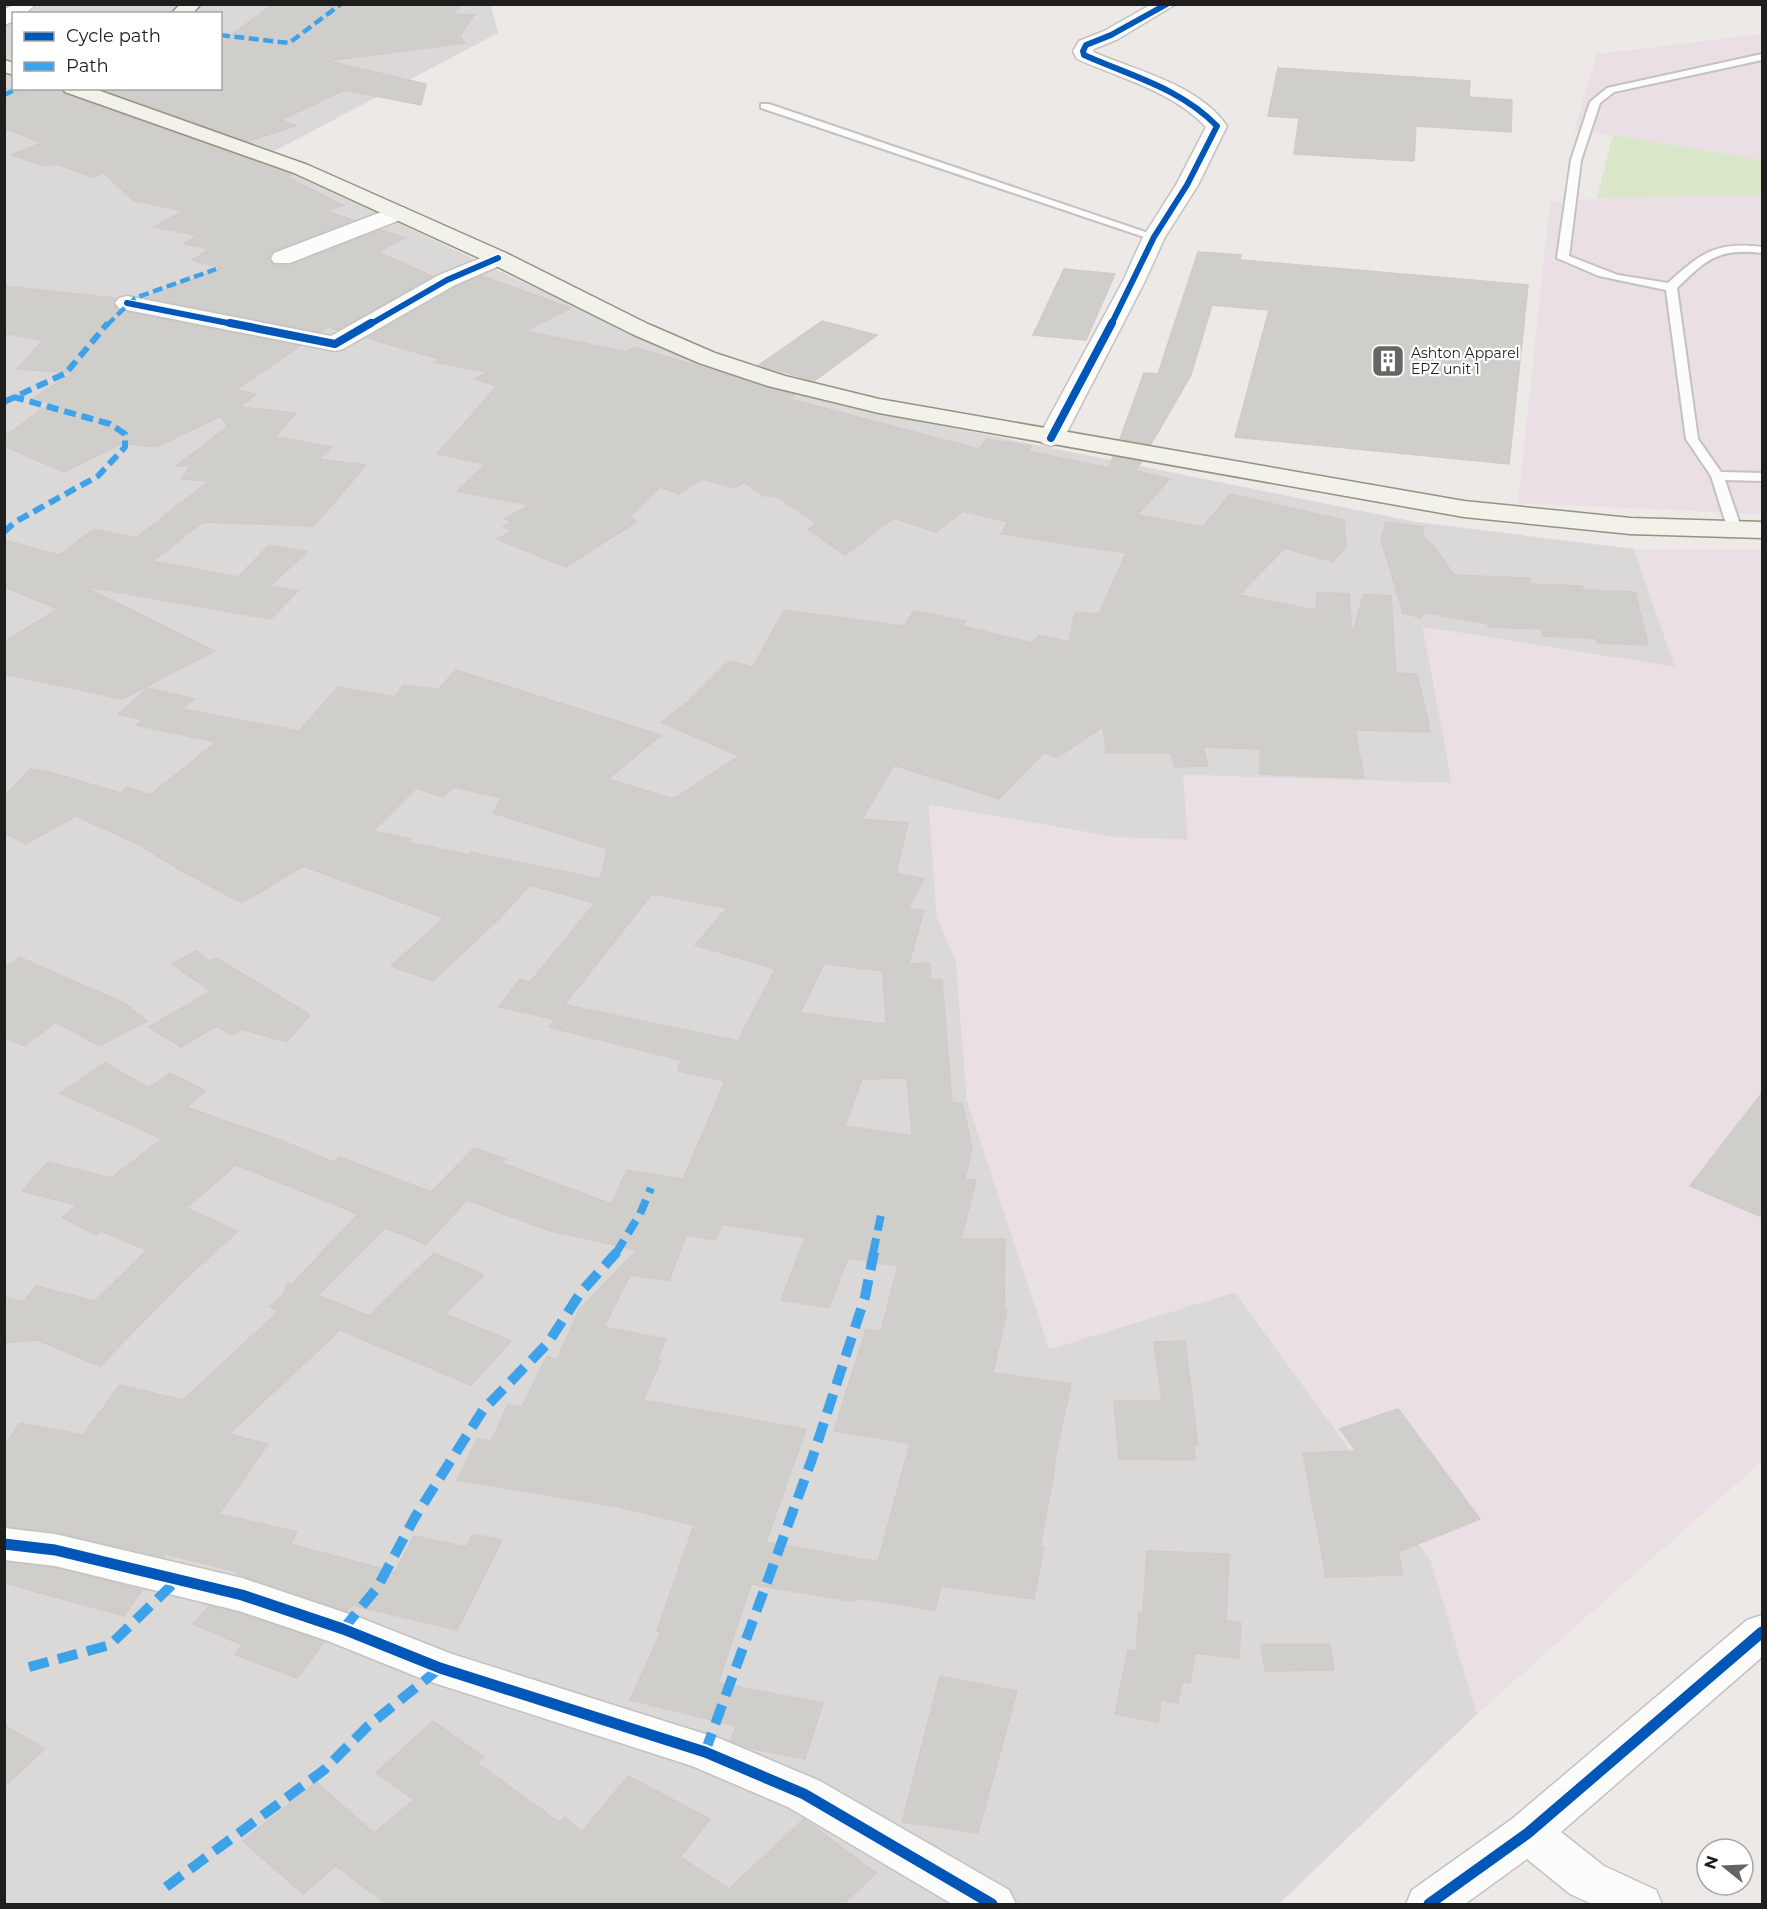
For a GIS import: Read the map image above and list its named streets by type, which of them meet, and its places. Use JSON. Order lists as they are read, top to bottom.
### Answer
{
  "places": {
    "building": ["Ashton Apparel EPZ unit 1"]
  },
  "legend": ["Cycle path", "Path"],
  "north": "left"
}
